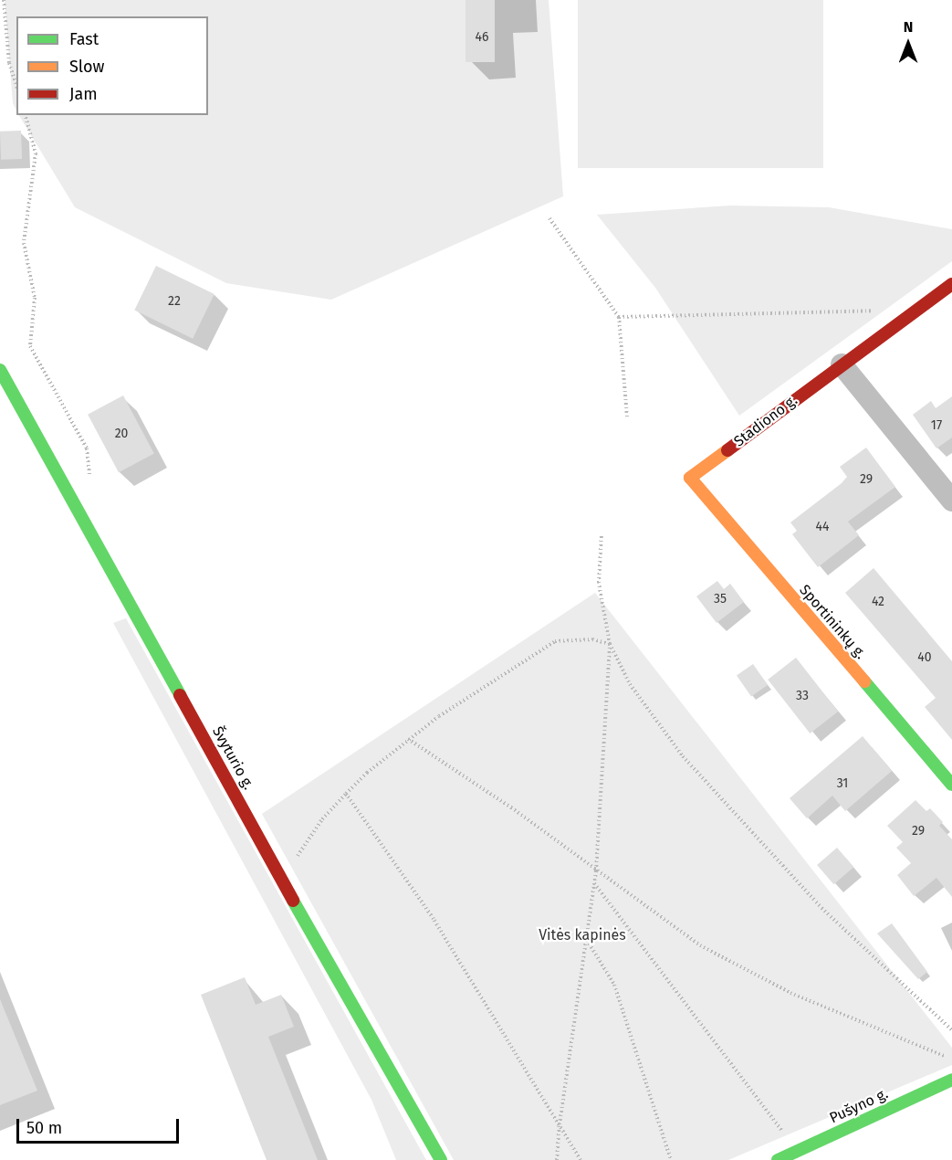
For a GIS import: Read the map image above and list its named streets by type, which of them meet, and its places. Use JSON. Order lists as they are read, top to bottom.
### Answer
{
  "streets": {
    "street": [
      "Stadiono g.",
      "Sportininkų g.",
      "Švyturio g.",
      "Pušyno g."
    ]
  },
  "crossings": [
    ["Stadiono g.", "Sportininkų g."]
  ],
  "parks": ["Vitės kapinės"],
  "house_numbers": [
    "46",
    "22",
    "17",
    "20",
    "29",
    "44",
    "35",
    "42",
    "40",
    "33",
    "31",
    "29"
  ],
  "legend": ["Fast", "Slow", "Jam"],
  "scale_bar": "50 m",
  "north": "top"
}
